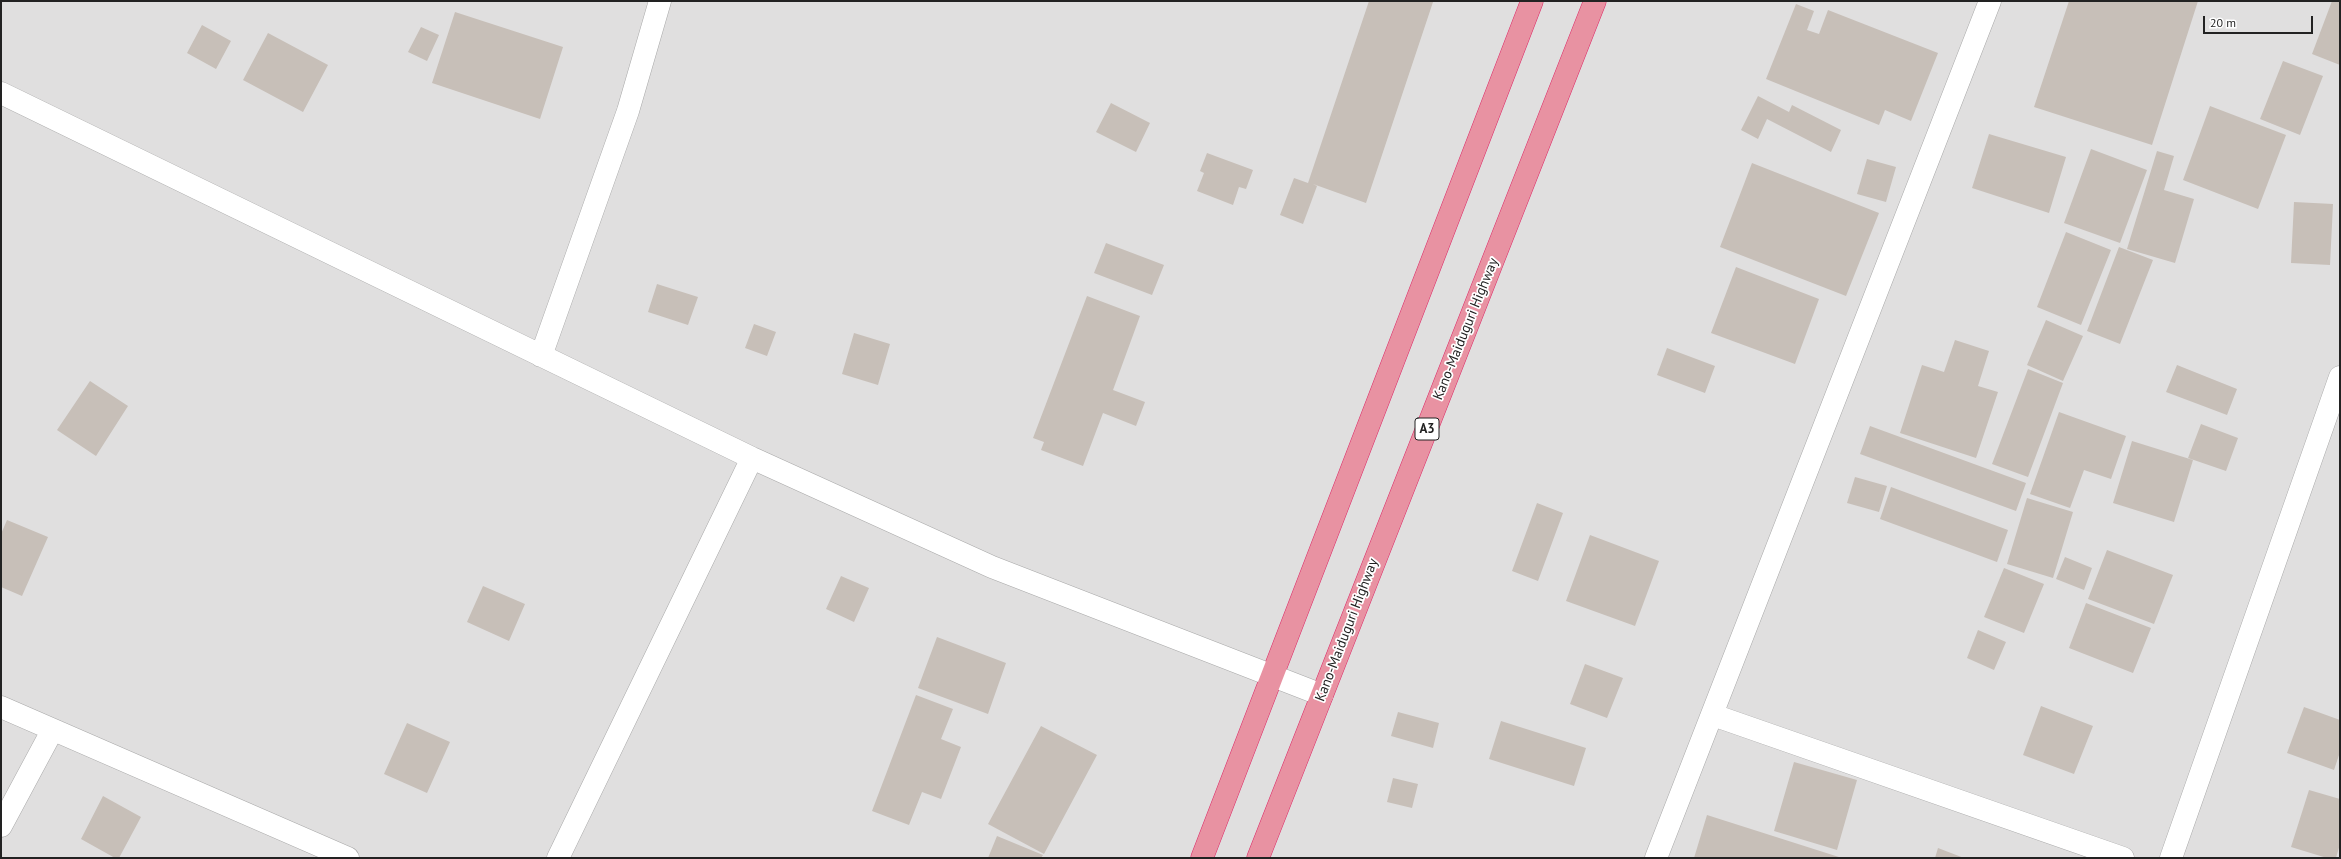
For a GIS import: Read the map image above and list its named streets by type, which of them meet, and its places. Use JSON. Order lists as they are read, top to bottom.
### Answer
{
  "streets": {
    "highway": ["Kano-Maiduguri Highway", "A3"]
  },
  "scale_bar": "20 m"
}
